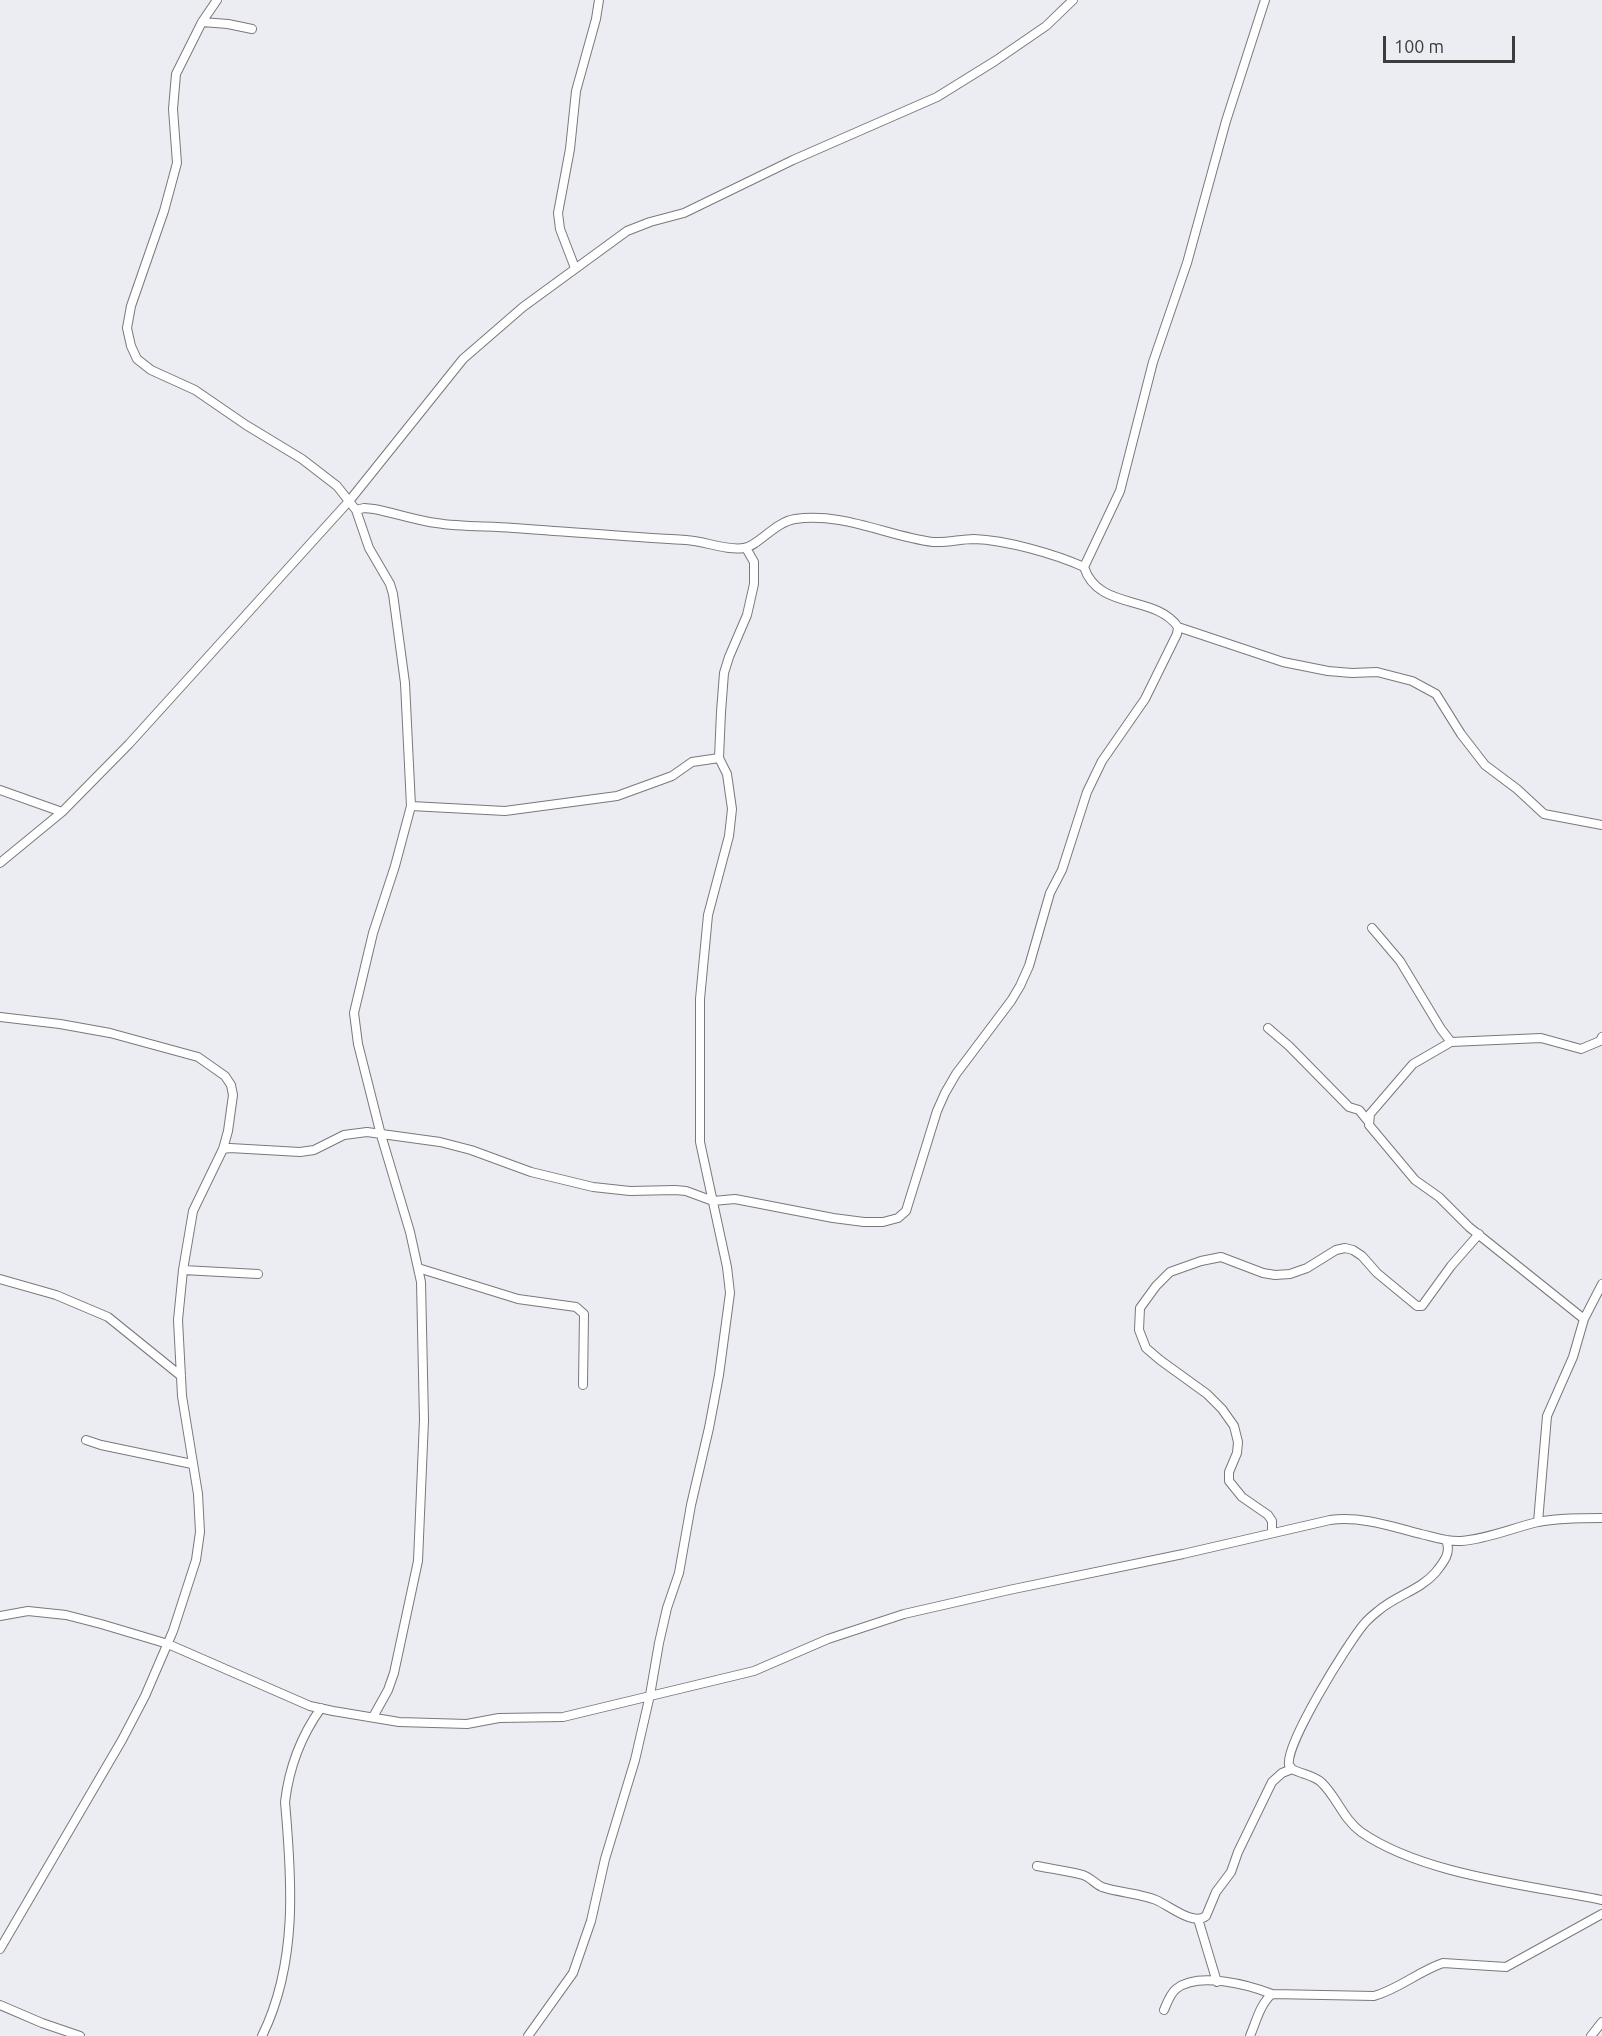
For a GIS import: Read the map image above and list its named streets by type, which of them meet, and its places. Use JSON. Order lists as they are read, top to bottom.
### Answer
{
  "scale_bar": "100 m"
}
